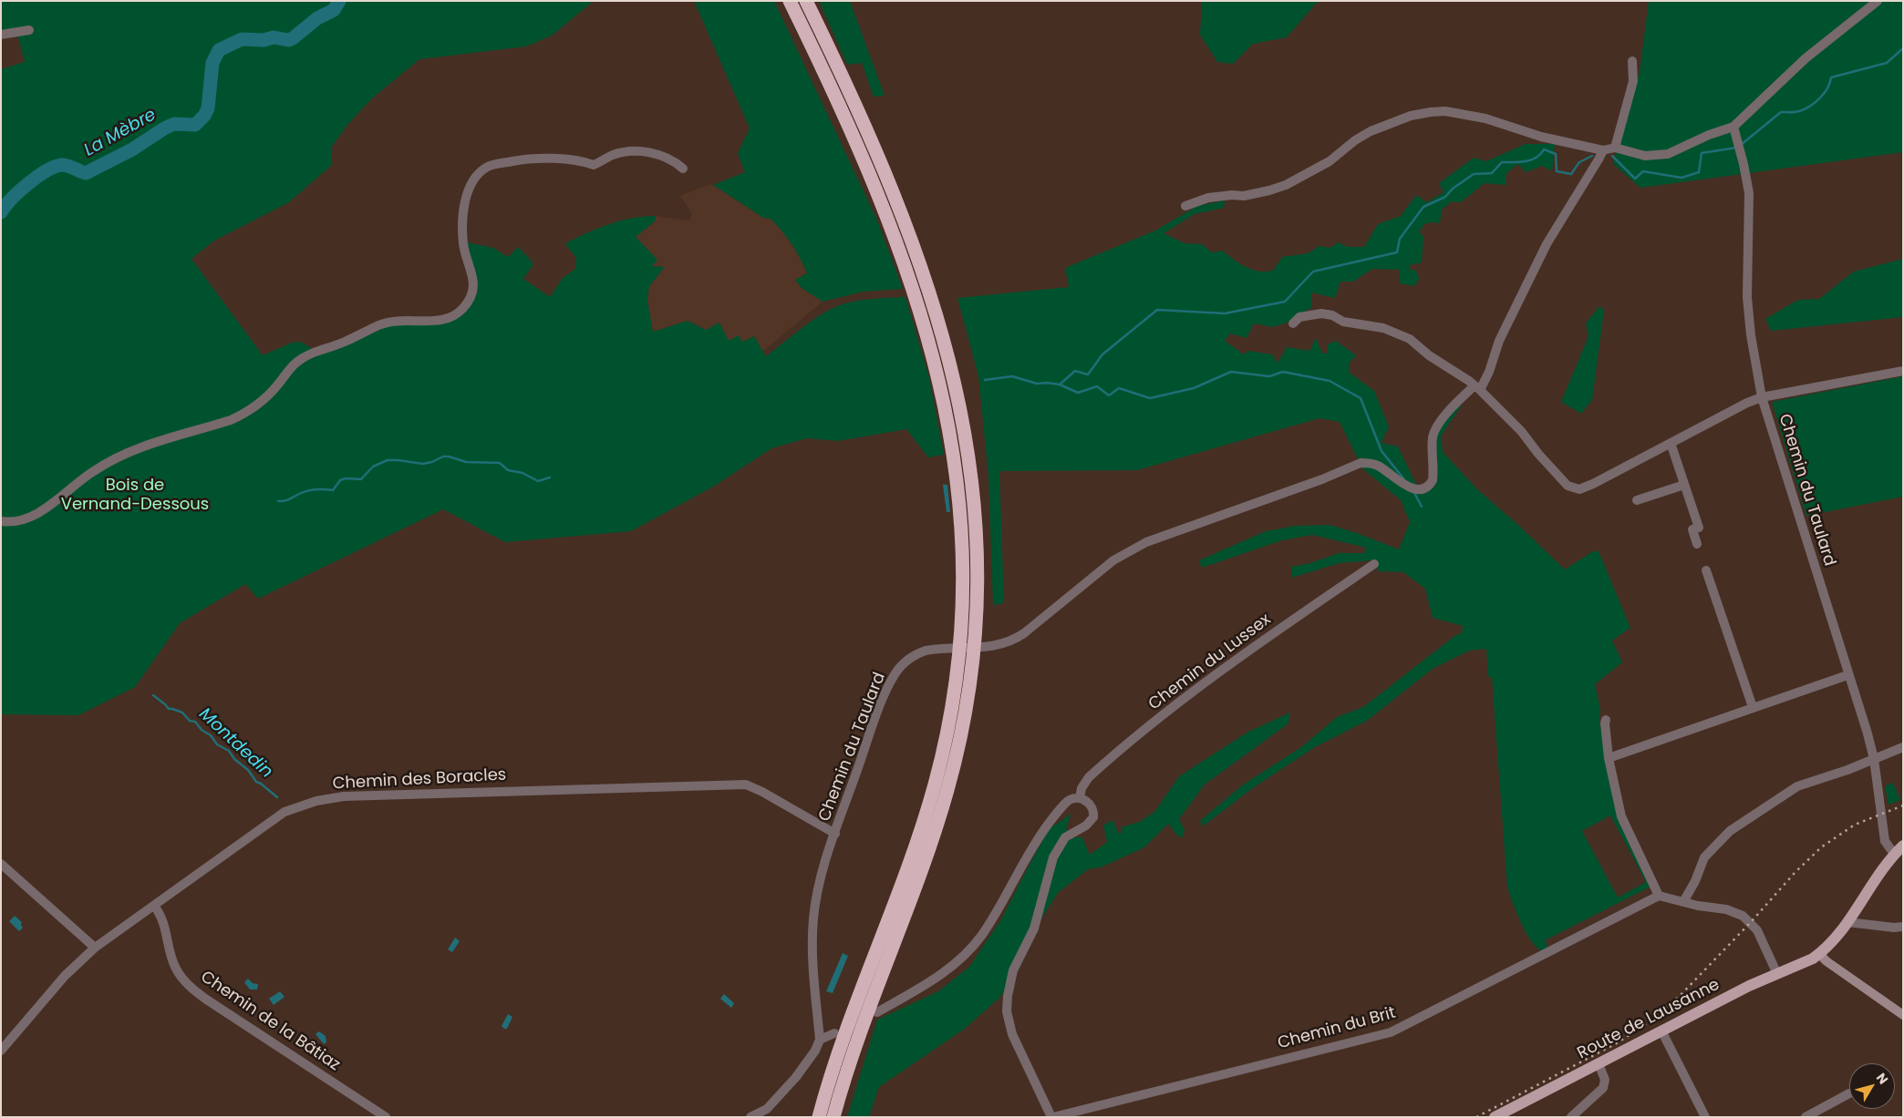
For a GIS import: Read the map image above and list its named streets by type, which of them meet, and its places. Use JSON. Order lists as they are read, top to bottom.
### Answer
{
  "streets": {
    "main road": ["Route de Lausanne"],
    "street": [
      "Chemin du Taulard",
      "Chemin du Lussex",
      "Chemin des Boracles",
      "Chemin de la Bâtiaz",
      "Chemin du Brit"
    ]
  },
  "crossings": [
    ["Chemin du Taulard", "Chemin des Boracles"],
    ["Chemin du Taulard", "Route de Lausanne"],
    ["Chemin des Boracles", "Chemin de la Bâtiaz"]
  ],
  "water": ["La Mèbre", "Montdedin"],
  "parks": ["Bois de Vernand-Dessous"],
  "north": "top right"
}
